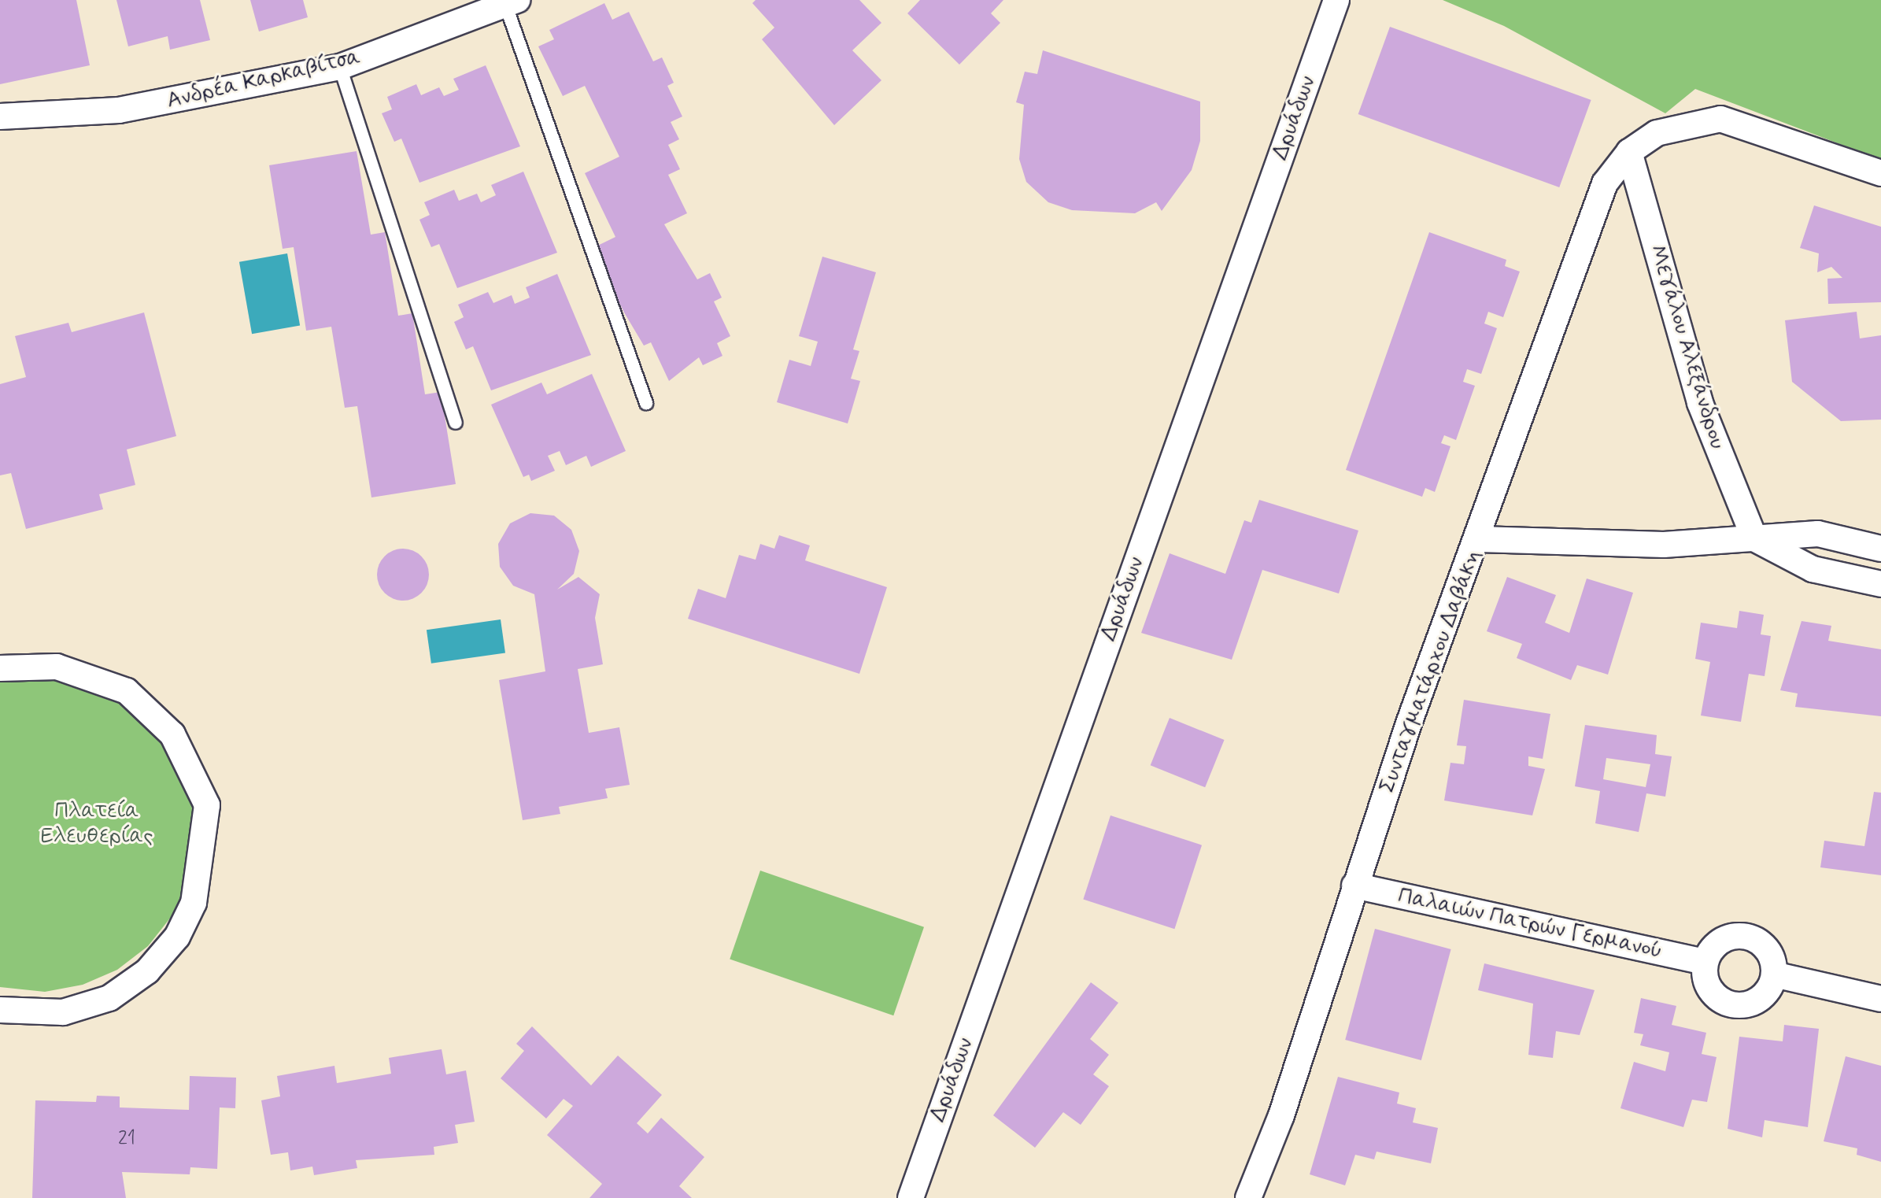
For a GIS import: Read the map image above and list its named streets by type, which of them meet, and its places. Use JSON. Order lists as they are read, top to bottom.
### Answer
{
  "streets": {
    "street": [
      "Ανδρέα Καρκαβίτσα",
      "Δρυάδων",
      "Μεγάλου Αλεξάνδρου",
      "Συνταγματάρχου Δαβάκη",
      "Παλαιών Πατρών Γερμανού"
    ]
  },
  "crossings": [
    ["Μεγάλου Αλεξάνδρου", "Συνταγματάρχου Δαβάκη"],
    ["Συνταγματάρχου Δαβάκη", "Παλαιών Πατρών Γερμανού"]
  ],
  "parks": ["Πλατεία Ελευθερίας"],
  "house_numbers": ["21"]
}
